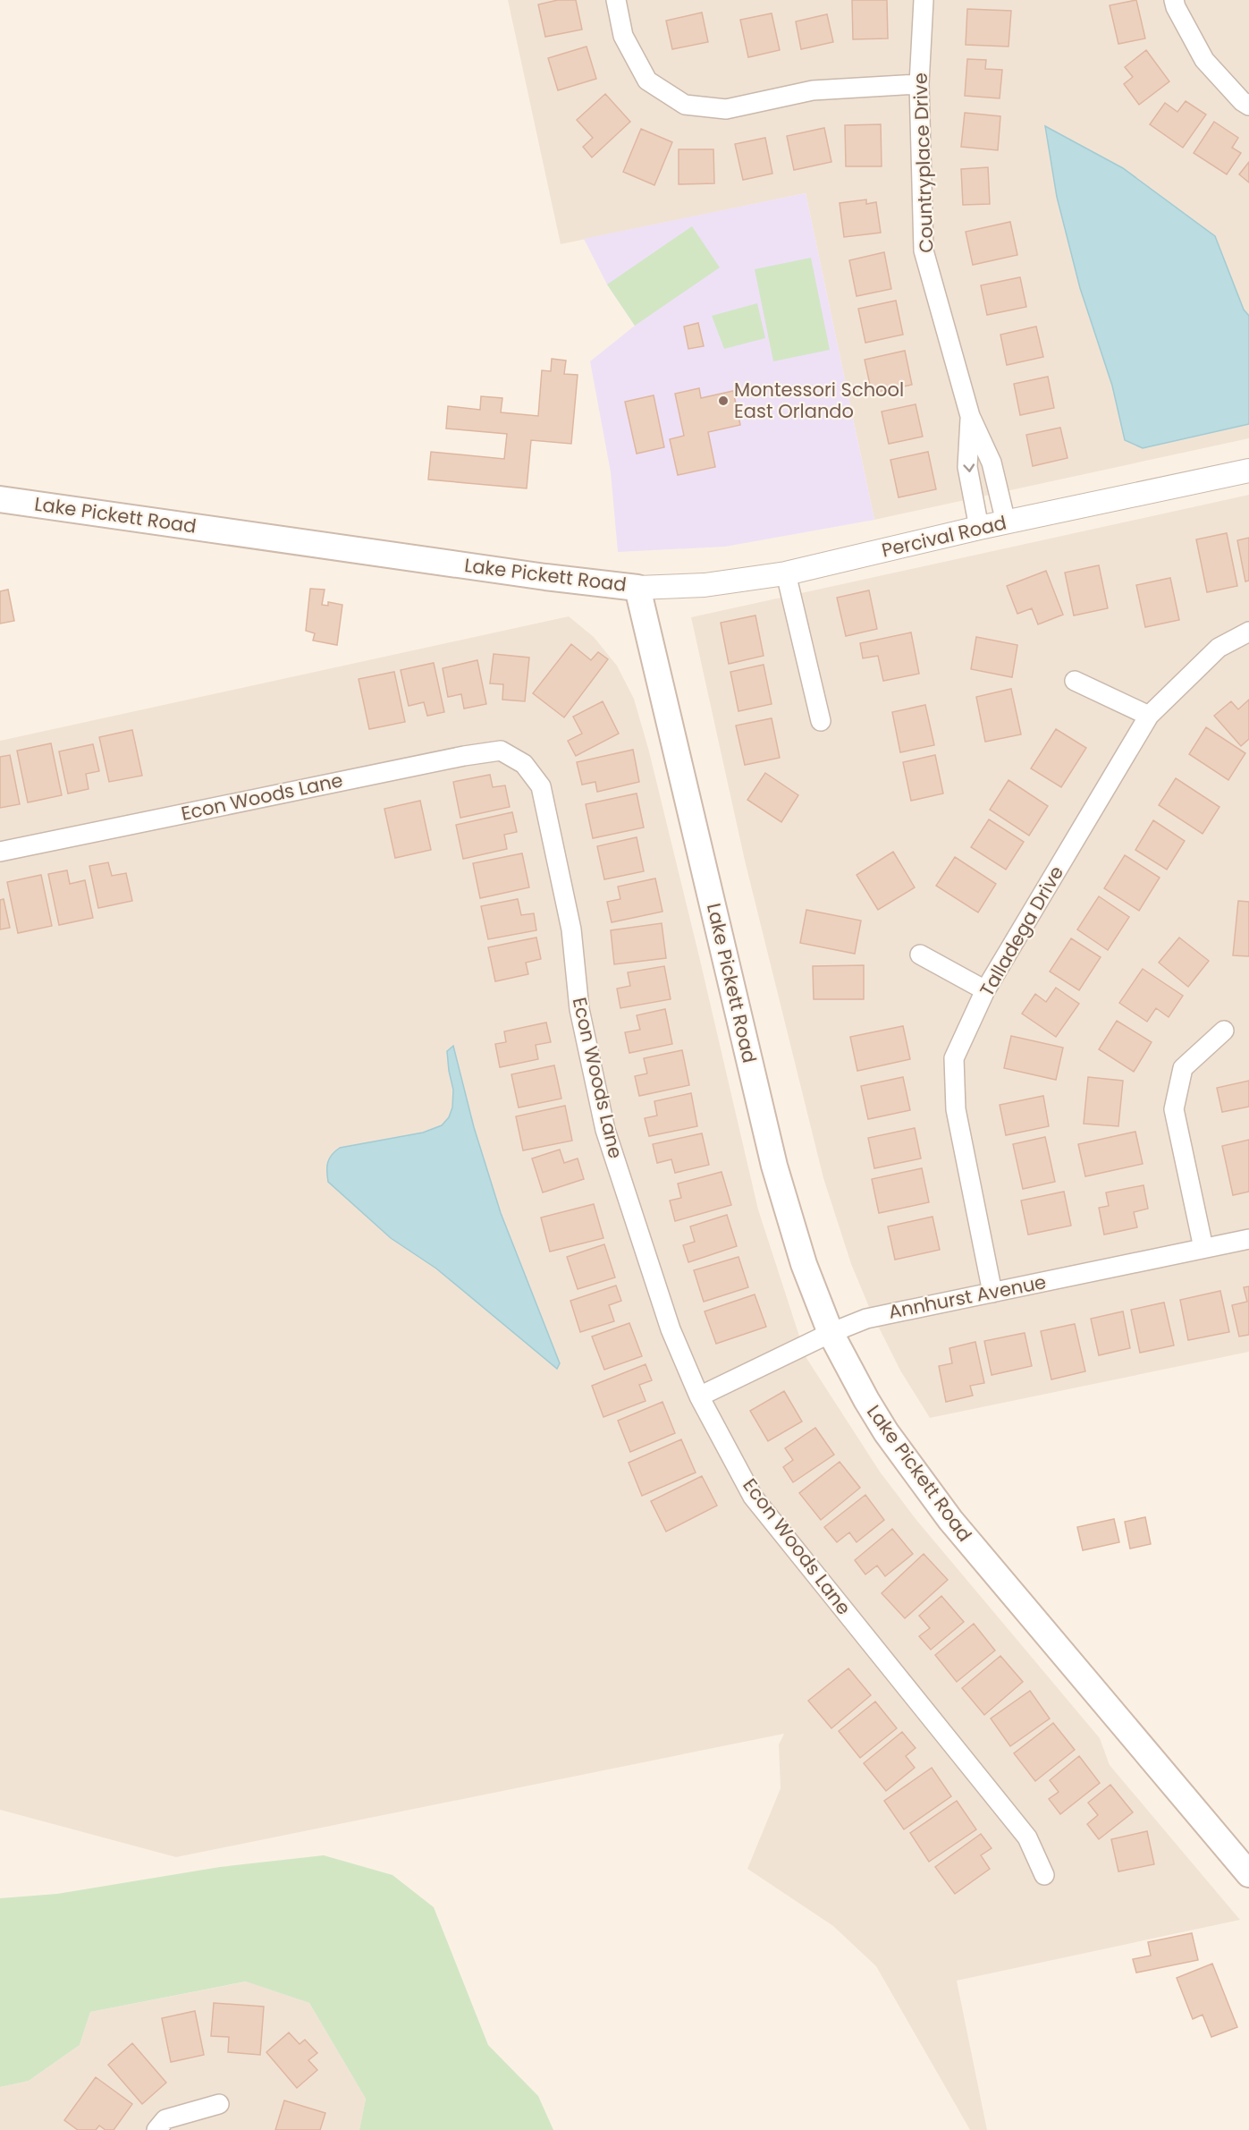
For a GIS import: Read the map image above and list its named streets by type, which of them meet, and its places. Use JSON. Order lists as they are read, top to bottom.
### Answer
{
  "streets": {
    "main road": ["Lake Pickett Road"],
    "street": [
      "Countryplace Drive",
      "Percival Road",
      "Econ Woods Lane",
      "Talladega Drive",
      "Annhurst Avenue"
    ]
  },
  "crossings": [
    ["Countryplace Drive", "Percival Road"],
    ["Lake Pickett Road", "Percival Road"],
    ["Lake Pickett Road", "Annhurst Avenue"],
    ["Econ Woods Lane", "Annhurst Avenue"],
    ["Talladega Drive", "Annhurst Avenue"]
  ],
  "places": ["Montessori School East Orlando"]
}
